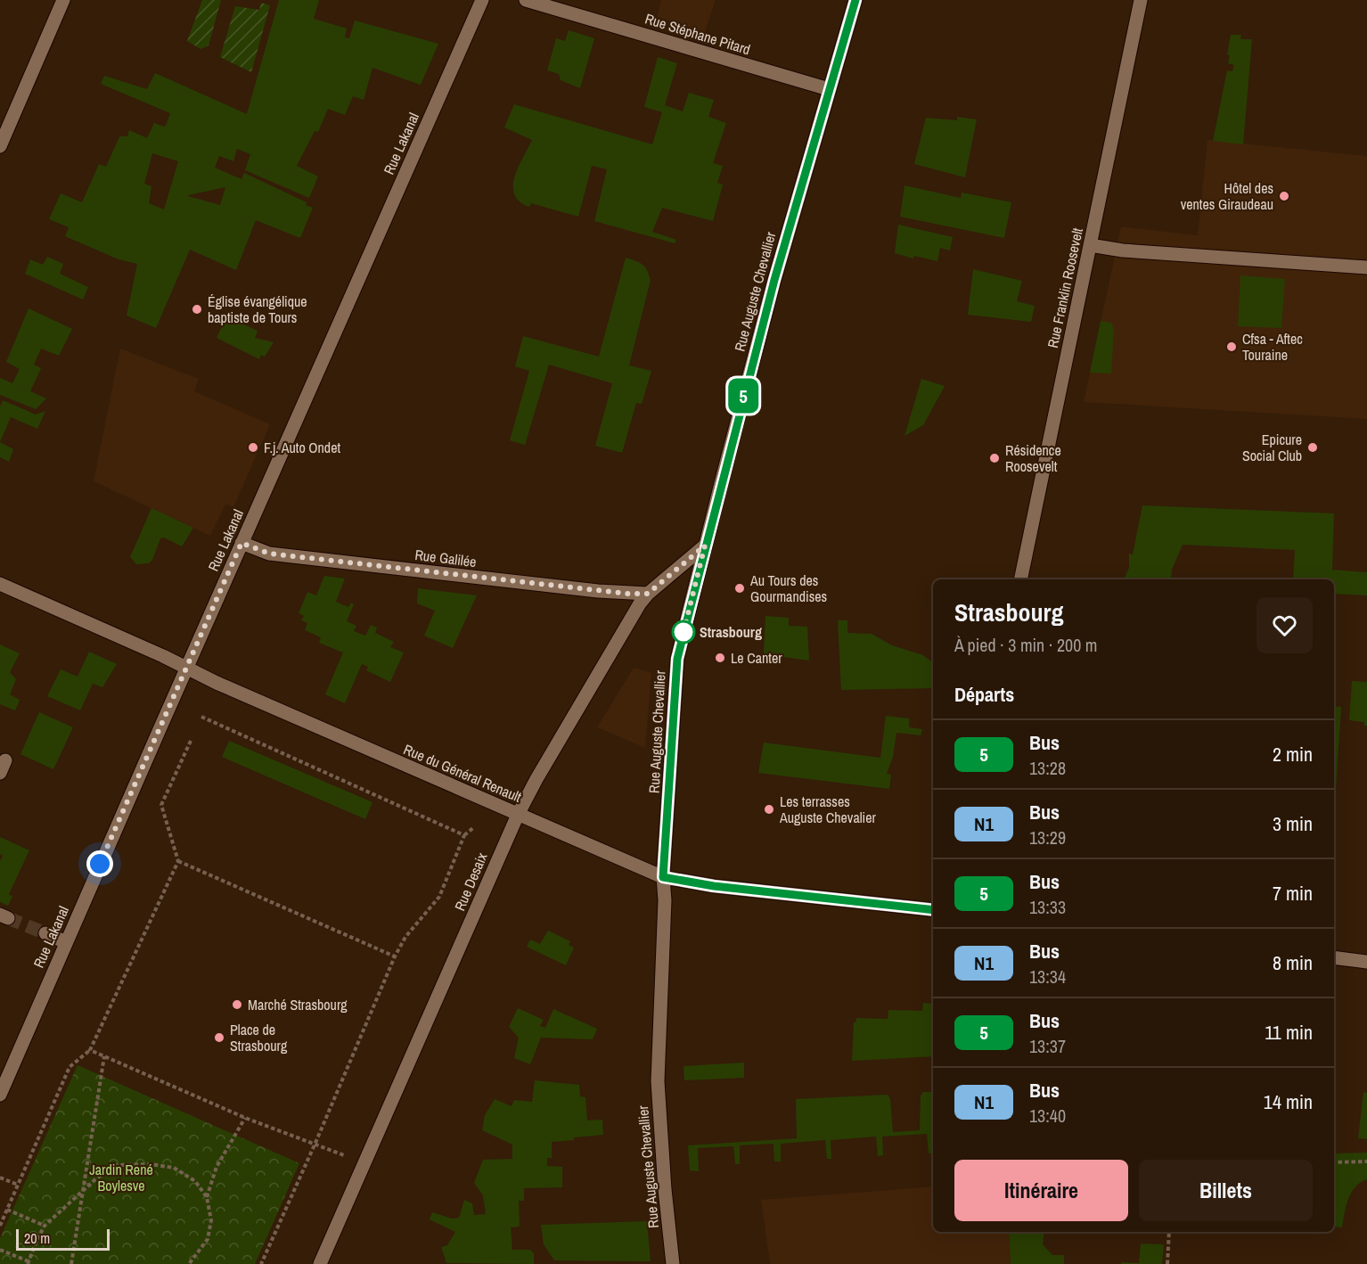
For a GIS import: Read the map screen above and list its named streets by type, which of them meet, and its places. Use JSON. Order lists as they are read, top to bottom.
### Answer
{
  "streets": {
    "street": [
      "Rue Stéphane Pitard",
      "Rue Lakanal",
      "Rue Franklin Roosevelt",
      "Rue Auguste Chevallier",
      "Rue Galilée",
      "Rue du Général Renault",
      "Rue Desaix"
    ]
  },
  "crossings": [
    ["Rue Stéphane Pitard", "Rue Auguste Chevallier"],
    ["Rue Lakanal", "Rue Galilée"],
    ["Rue Lakanal", "Rue du Général Renault"],
    ["Rue Auguste Chevallier", "Rue du Général Renault"],
    ["Rue Auguste Chevallier", "Rue Desaix"],
    ["Rue Galilée", "Rue Desaix"],
    ["Rue du Général Renault", "Rue Desaix"]
  ],
  "parks": ["Jardin René Boylesve"],
  "places": [
    "Hôtel des ventes Giraudeau",
    "Église évangélique baptiste de Tours",
    "Cfsa - Aftec Touraine",
    "F.j. Auto Ondet",
    "Epicure Social Club",
    "Résidence Roosevelt",
    "Au Tours des Gourmandises",
    "Strasbourg",
    "Le Canter",
    "Les terrasses Auguste Chevalier",
    "Marché Strasbourg",
    "Place de Strasbourg"
  ],
  "lines": ["bus line 5"],
  "scale_bar": "20 m",
  "page": {
    "on_map": "5",
    "heading": [
      ["Strasbourg", "À pied · 3 min · 200 m"],
      "Départs"
    ],
    "list": [
      {
        "mark": "5",
        "name": "Bus",
        "note": "13:28",
        "value": "2 min"
      },
      {
        "mark": "N1",
        "name": "Bus",
        "note": "13:29",
        "value": "3 min"
      },
      {
        "mark": "5",
        "name": "Bus",
        "note": "13:33",
        "value": "7 min"
      },
      {
        "mark": "N1",
        "name": "Bus",
        "note": "13:34",
        "value": "8 min"
      },
      {
        "mark": "5",
        "name": "Bus",
        "note": "13:37",
        "value": "11 min"
      },
      {
        "mark": "N1",
        "name": "Bus",
        "note": "13:40",
        "value": "14 min"
      }
    ],
    "buttons": ["Itinéraire", "Billets"],
    "scale": "20 m"
  }
}
